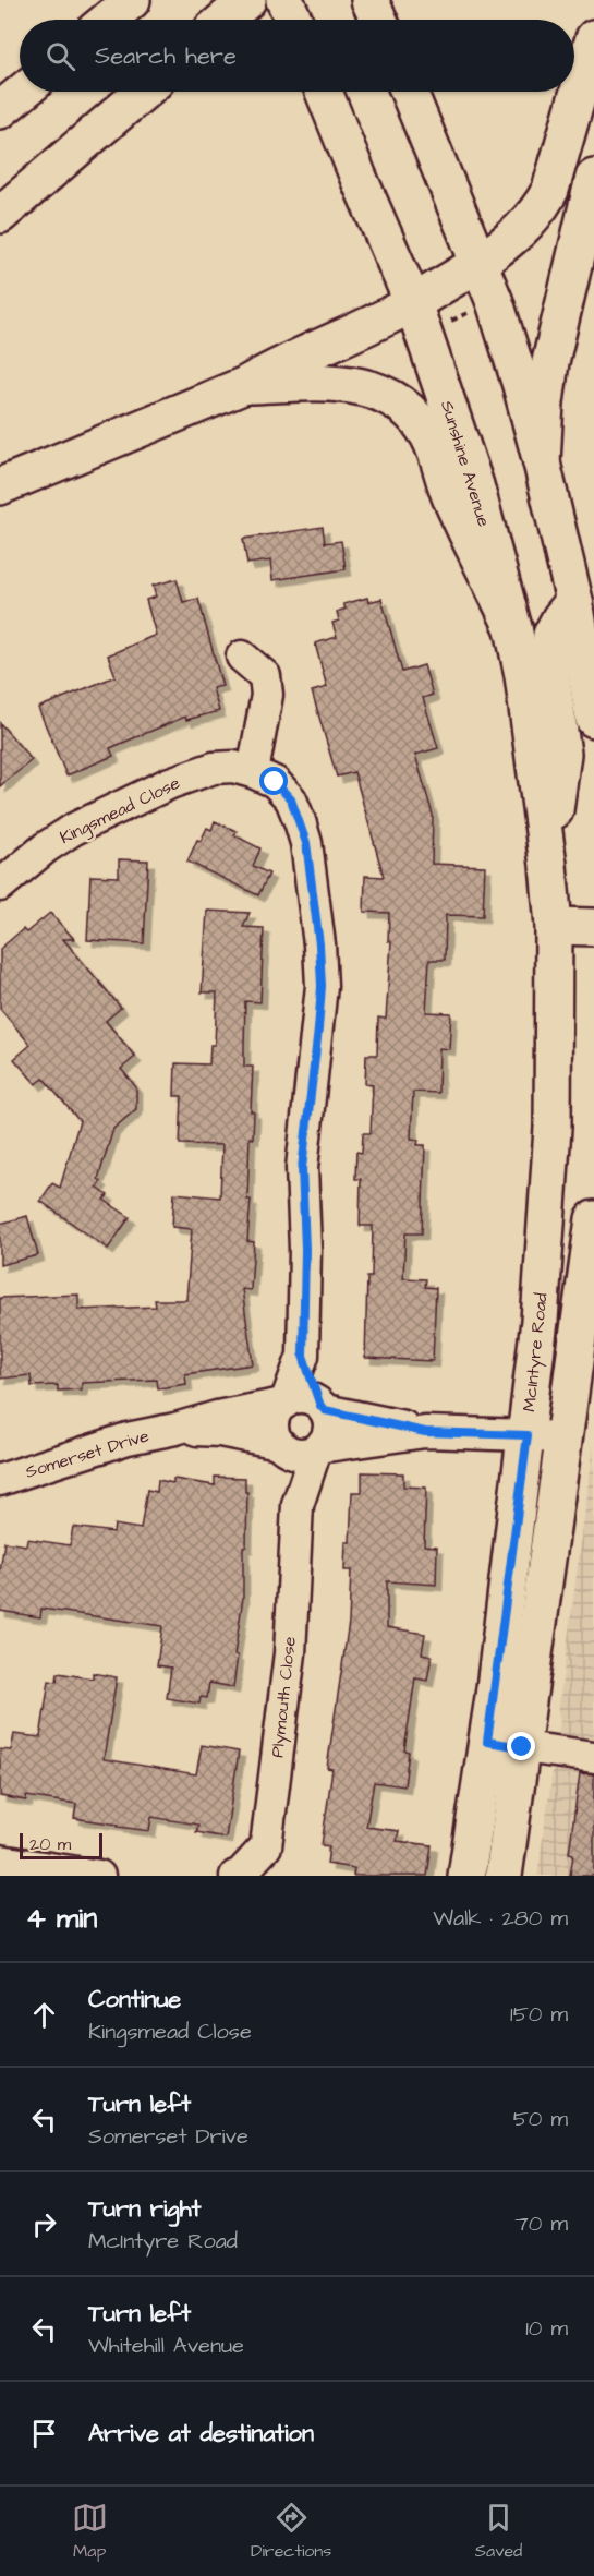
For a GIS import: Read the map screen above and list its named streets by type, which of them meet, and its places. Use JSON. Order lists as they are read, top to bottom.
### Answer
{
  "streets": {
    "main road": ["Sunshine Avenue", "McIntyre Road"],
    "street": ["Kingsmead Close", "Somerset Drive", "Plymouth Close"]
  },
  "crossings": [
    ["Sunshine Avenue", "McIntyre Road"],
    ["Kingsmead Close", "Somerset Drive"],
    ["Kingsmead Close", "Plymouth Close"],
    ["Somerset Drive", "Plymouth Close"]
  ],
  "scale_bar": "20 m",
  "page": {
    "search": "Search here",
    "scale": "20 m",
    "heading": ["4 min", "Walk · 280 m"],
    "list": [
      ["Continue", "Kingsmead Close", "150 m"],
      ["Turn left", "Somerset Drive", "50 m"],
      ["Turn right", "McIntyre Road", "70 m"],
      ["Turn left", "Whitehill Avenue", "10 m"],
      "Arrive at destination"
    ],
    "nav": ["Map", "Directions", "Saved"]
  }
}
